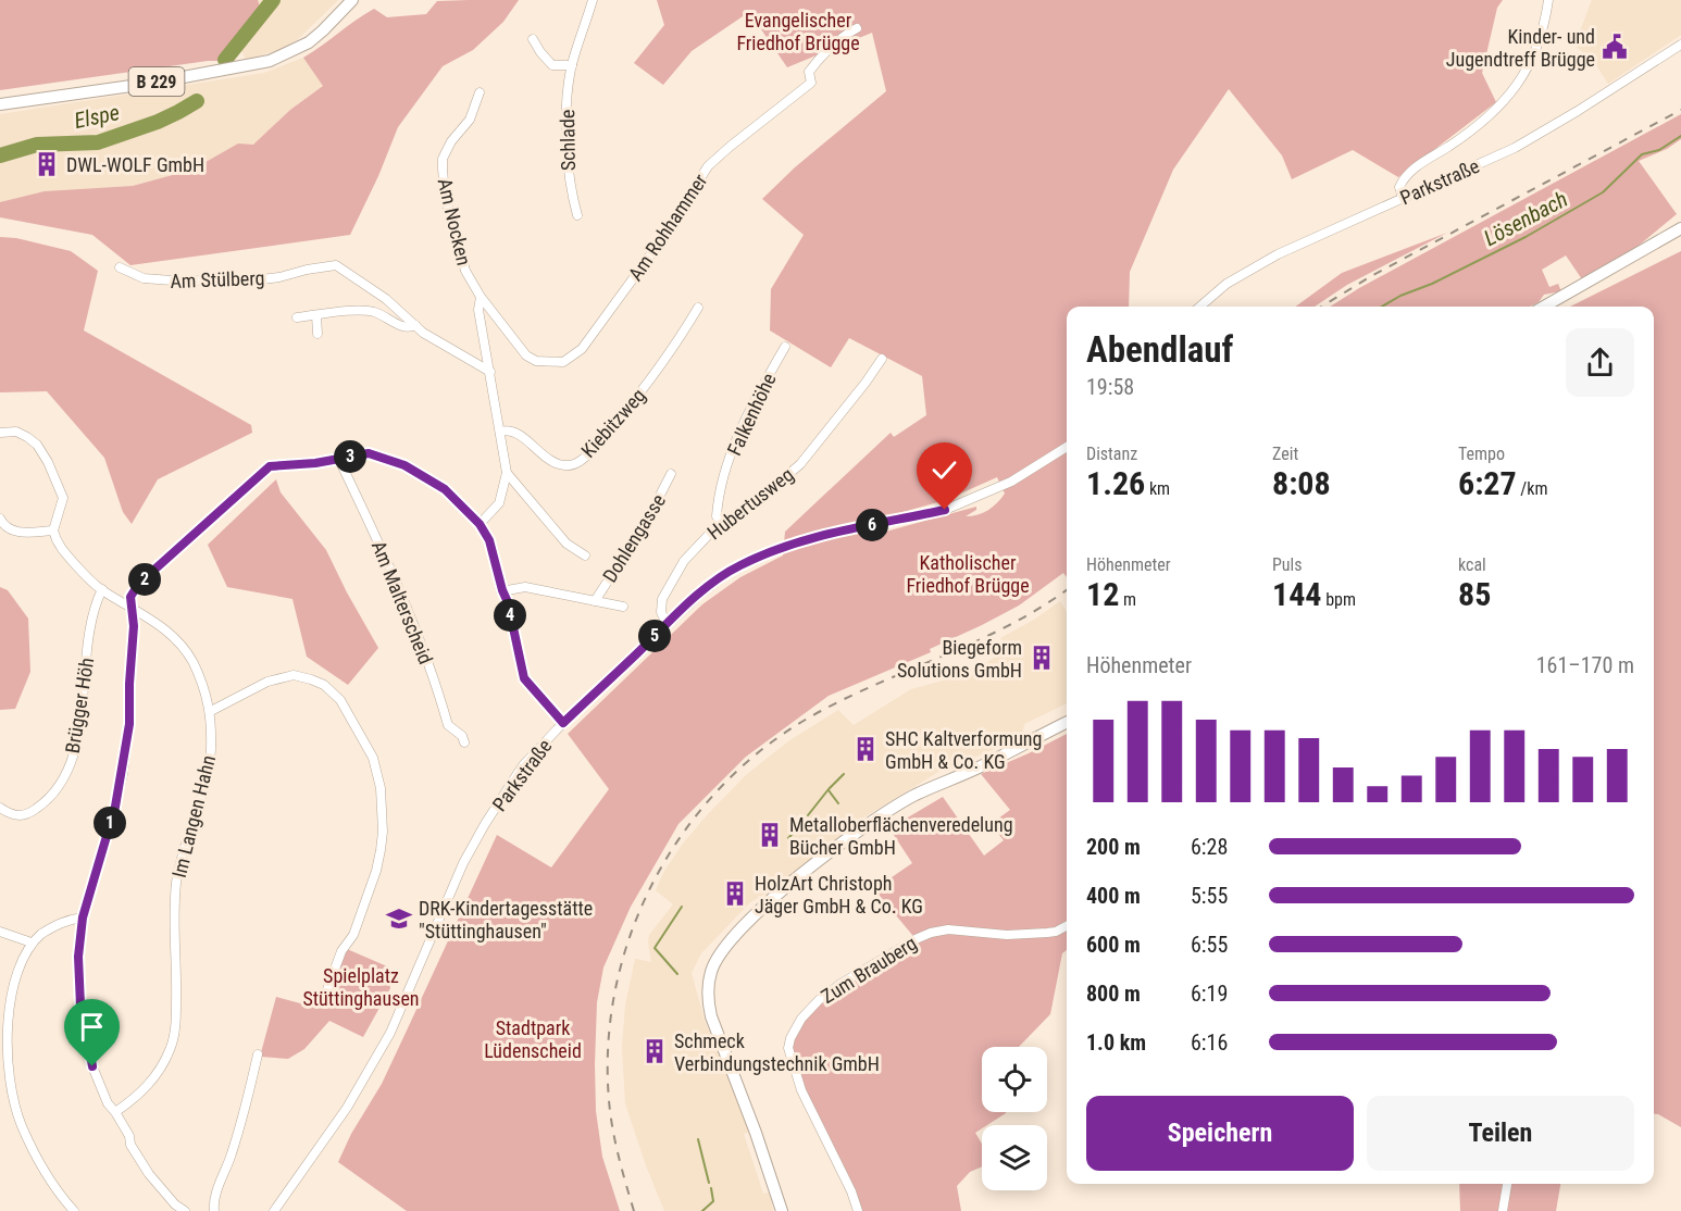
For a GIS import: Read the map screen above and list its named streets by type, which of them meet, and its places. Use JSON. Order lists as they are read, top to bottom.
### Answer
{
  "streets": {
    "main road": ["B 229"],
    "street": [
      "Schlade",
      "Parkstraße",
      "Am Nocken",
      "Am Rohhammer",
      "Am Stülberg",
      "Falkenhöhe",
      "Kiebitzweg",
      "Hubertusweg",
      "Dohlengasse",
      "Am Malterscheid",
      "Brügger Höh",
      "Im Langen Hahn",
      "Zum Brauberg"
    ]
  },
  "crossings": [
    ["Parkstraße", "Hubertusweg"],
    ["Am Nocken", "Am Rohhammer"],
    ["Am Nocken", "Kiebitzweg"],
    ["Falkenhöhe", "Hubertusweg"],
    ["Brügger Höh", "Im Langen Hahn"]
  ],
  "water": ["Elspe", "Lösenbach"],
  "parks": [
    "Evangelischer Friedhof Brügge",
    "Katholischer Friedhof Brügge",
    "Spielplatz Stüttinghausen",
    "Stadtpark Lüdenscheid"
  ],
  "places": {
    "public building": ["Kinder- und Jugendtreff Brügge"],
    "building": [
      "DWL-WOLF GmbH",
      "Biegeform Solutions GmbH",
      "SHC Kaltverformung GmbH & Co. KG",
      "Metalloberflächenveredelung Bücher GmbH",
      "HolzArt Christoph Jäger GmbH & Co. KG",
      "Schmeck Verbindungstechnik GmbH"
    ],
    "school or university": ["DRK-Kindertagesstätte \"Stüttinghausen\""]
  },
  "page": {
    "heading": ["Abendlauf", "19:58"],
    "stats": [
      ["Distanz", "1.26 km"],
      ["Zeit", "8:08"],
      ["Tempo", "6:27 /km"],
      ["Höhenmeter", "12 m"],
      ["Puls", "144 bpm"],
      ["kcal", "85"]
    ],
    "pins": [
      "3",
      "6",
      "2",
      "4",
      "5",
      "1"
    ],
    "chart": ["Höhenmeter", "161–170 m"],
    "list": [
      {
        "name": "200 m",
        "note": "6:28"
      },
      {
        "name": "400 m",
        "note": "5:55"
      },
      {
        "name": "600 m",
        "note": "6:55"
      },
      {
        "name": "800 m",
        "note": "6:19"
      },
      {
        "name": "1.0 km",
        "note": "6:16"
      }
    ],
    "buttons": ["Speichern", "Teilen"]
  }
}
